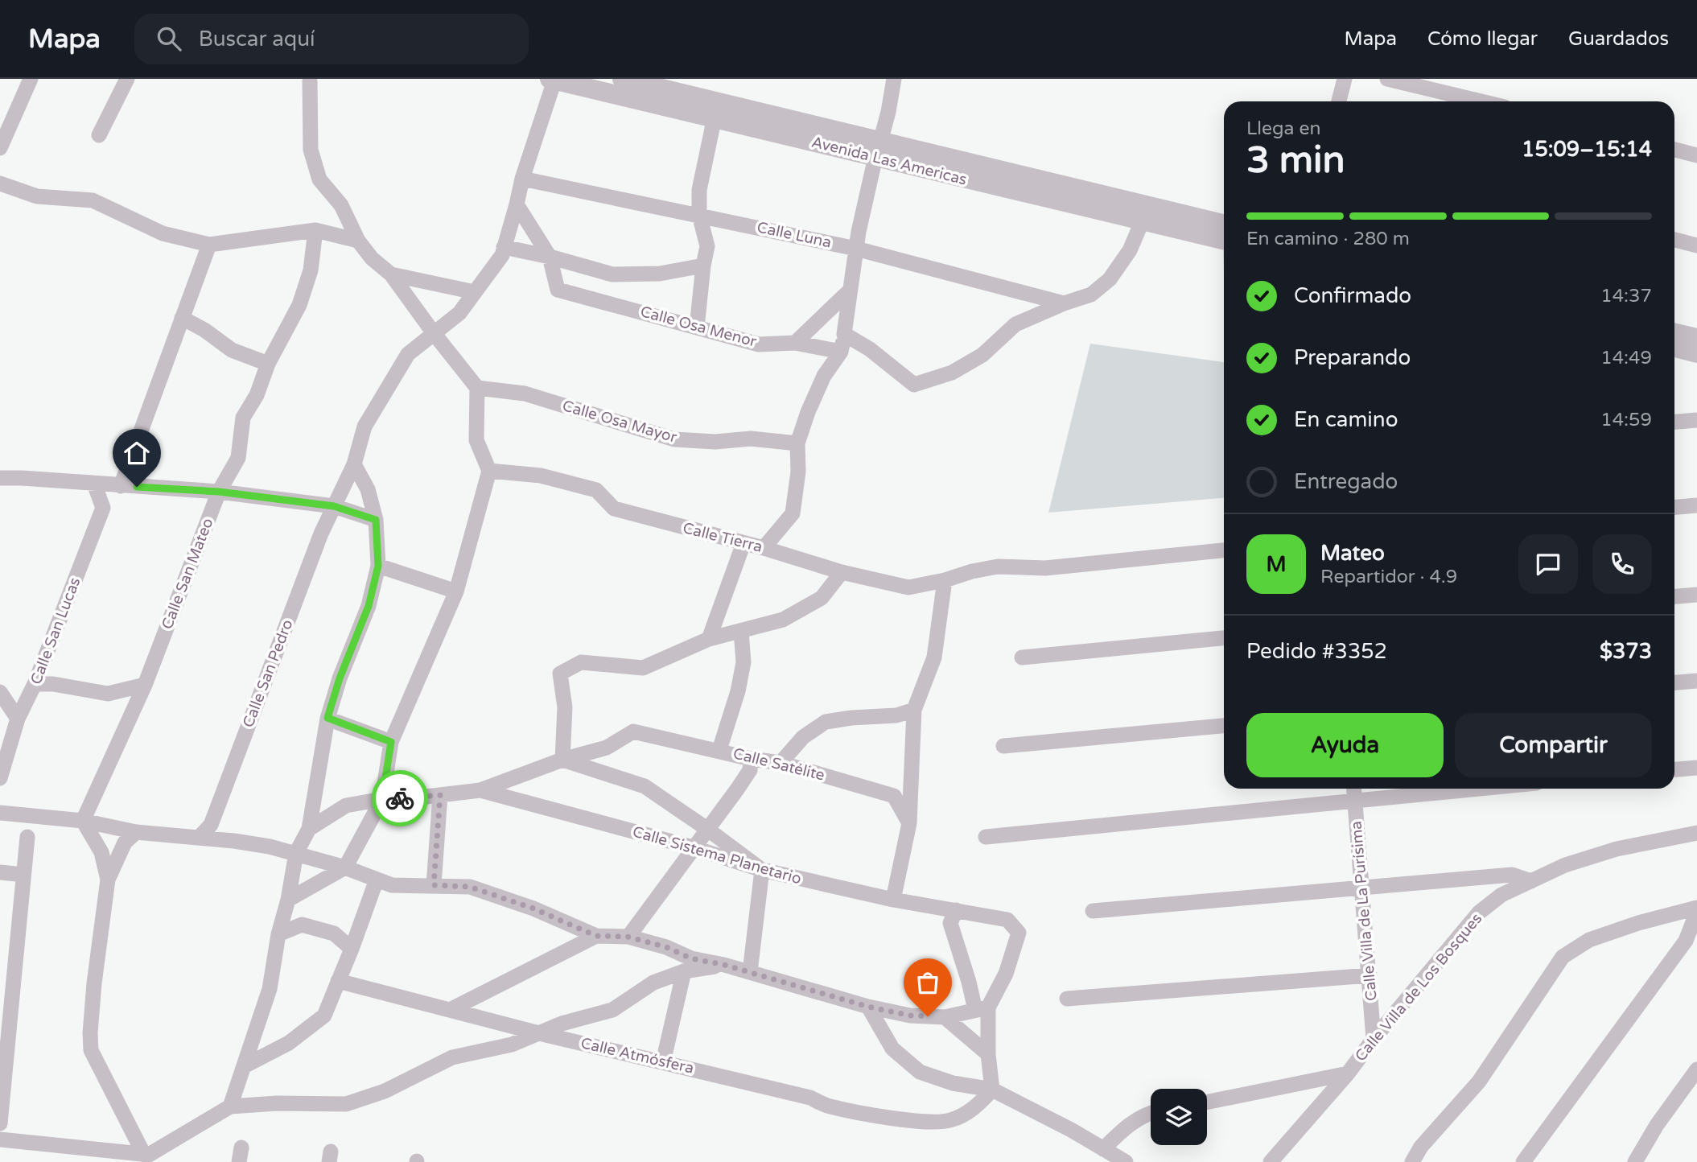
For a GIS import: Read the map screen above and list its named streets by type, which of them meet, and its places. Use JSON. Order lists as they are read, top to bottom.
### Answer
{
  "streets": {
    "street": [
      "Avenida Las Americas",
      "Calle Luna",
      "Calle Osa Menor",
      "Calle Osa Mayor",
      "Calle Tierra",
      "Calle San Mateo",
      "Calle San Lucas",
      "Calle San Pedro",
      "Calle Satélite",
      "Calle Sistema Planetario",
      "Calle Villa de La Purísima",
      "Calle Villa de Los Bosques",
      "Calle Atmósfera"
    ]
  },
  "crossings": [
    ["Avenida Las Americas", "Calle San Pedro"],
    ["Calle Luna", "Calle San Pedro"],
    ["Calle Villa de La Purísima", "Calle Villa de Los Bosques"]
  ],
  "page": {
    "header": "Mapa",
    "search": "Buscar aquí",
    "nav": ["Mapa", "Cómo llegar", "Guardados"],
    "heading": ["3 min", "Llega en", "15:09–15:14"],
    "panel": [
      "Mateo",
      "Repartidor · 4.9",
      "Pedido #3352",
      "$373"
    ],
    "bar": "En camino · 280 m",
    "list": [
      ["Confirmado", "14:37"],
      ["Preparando", "14:49"],
      ["En camino", "14:59"],
      "Entregado"
    ],
    "round": "M",
    "buttons": ["Ayuda", "Compartir"]
  }
}
